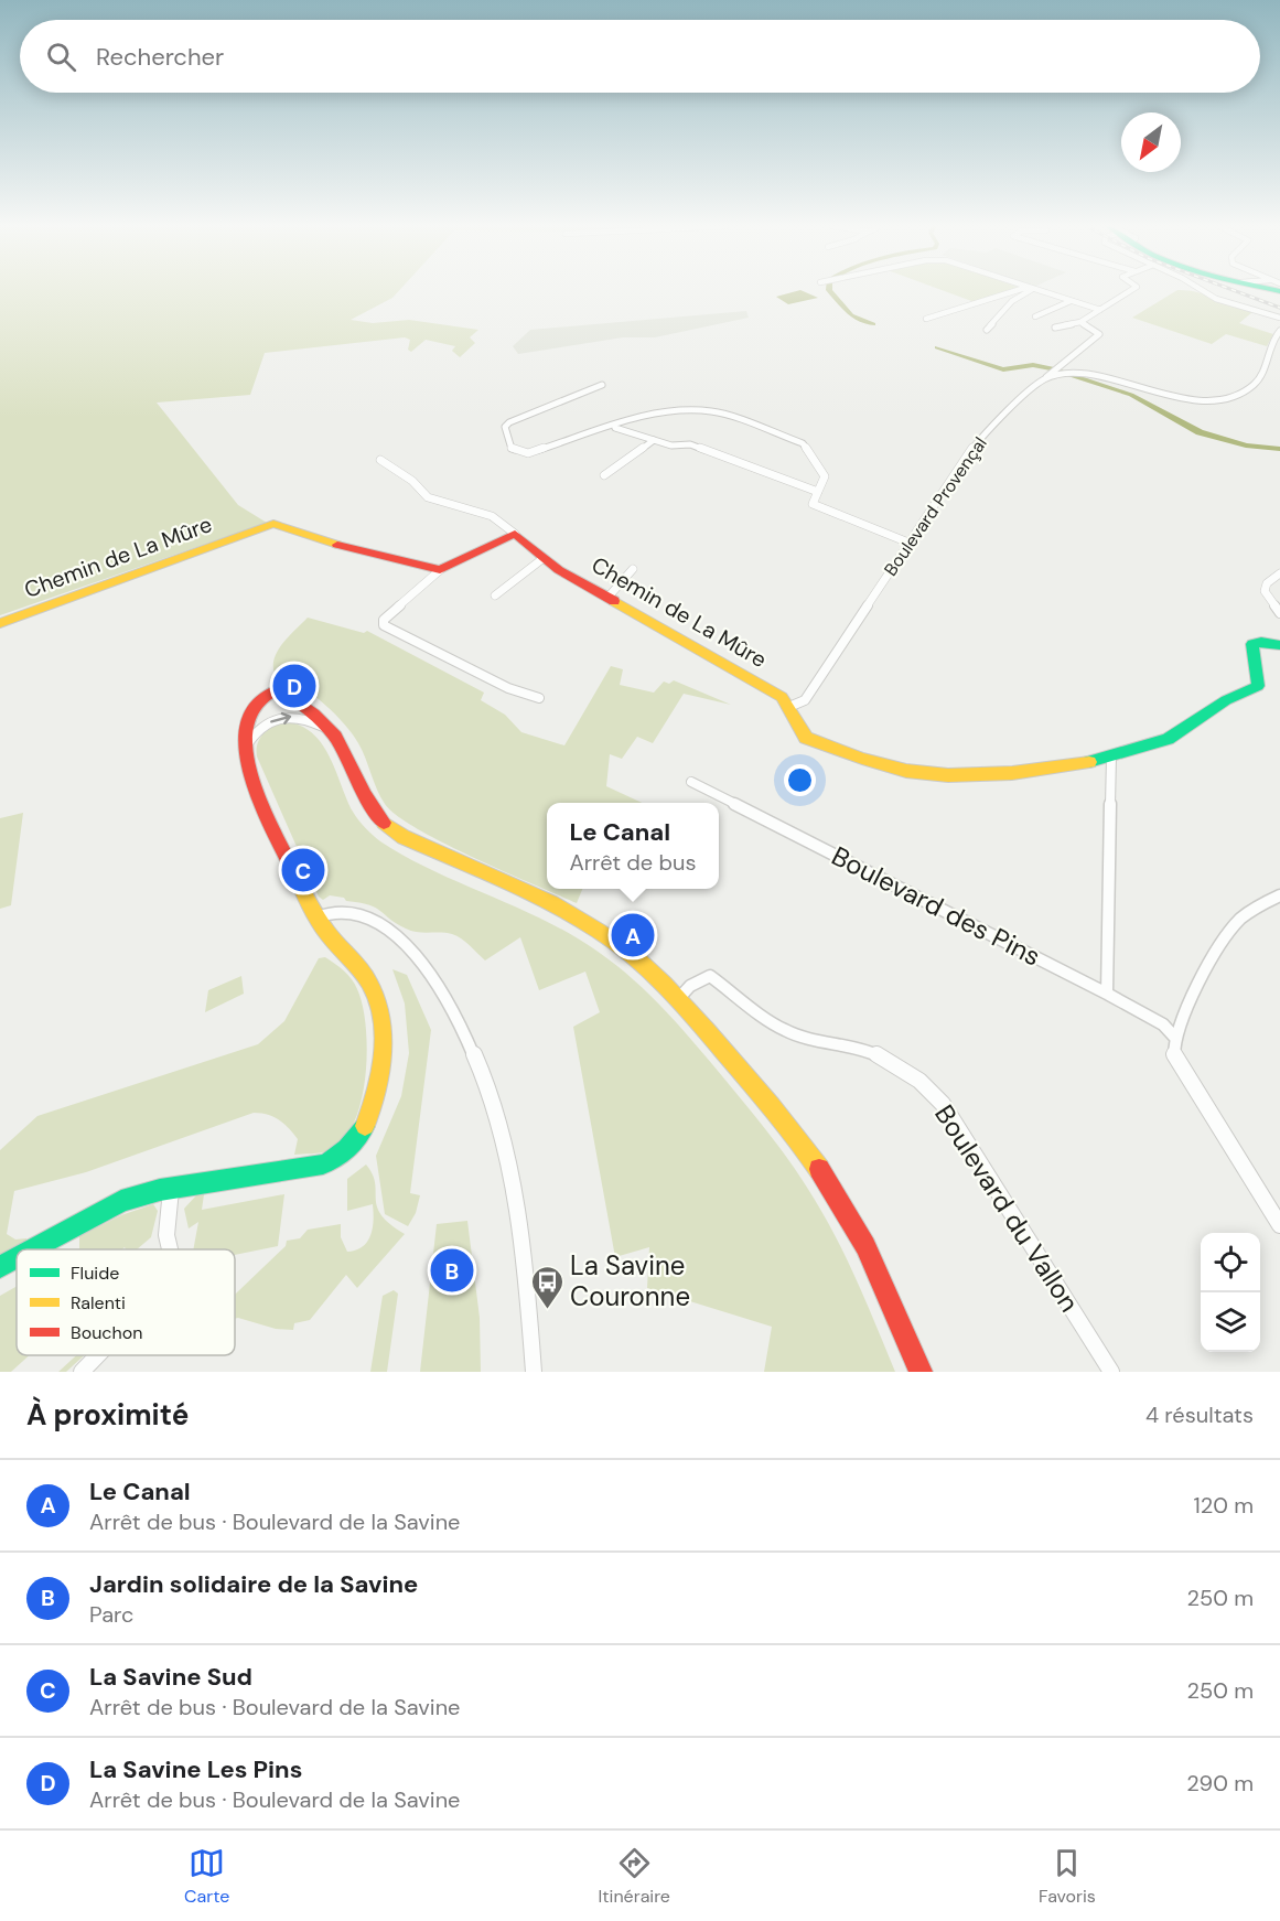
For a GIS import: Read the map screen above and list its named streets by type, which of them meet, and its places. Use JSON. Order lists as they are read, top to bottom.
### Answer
{
  "streets": {
    "street": [
      "Boulevard Provençal",
      "Chemin de La Mûre",
      "Boulevard des Pins",
      "Boulevard du Vallon"
    ]
  },
  "crossings": [
    ["Boulevard Provençal", "Chemin de La Mûre"]
  ],
  "places": {
    "bus stop": ["La Savine Couronne"]
  },
  "legend": ["Fluide", "Ralenti", "Bouchon"],
  "north": "bottom left",
  "page": {
    "search": "Rechercher",
    "pins": [
      "D",
      "C",
      "A",
      "B"
    ],
    "popup": ["Le Canal", "Arrêt de bus"],
    "heading": ["À proximité", "4 résultats"],
    "list": [
      {
        "mark": "A",
        "name": "Le Canal",
        "note": "Arrêt de bus · Boulevard de la Savine",
        "value": "120 m"
      },
      {
        "mark": "B",
        "name": "Jardin solidaire de la Savine",
        "note": "Parc",
        "value": "250 m"
      },
      {
        "mark": "C",
        "name": "La Savine Sud",
        "note": "Arrêt de bus · Boulevard de la Savine",
        "value": "250 m"
      },
      {
        "mark": "D",
        "name": "La Savine Les Pins",
        "note": "Arrêt de bus · Boulevard de la Savine",
        "value": "290 m"
      }
    ],
    "nav": ["Carte", "Itinéraire", "Favoris"]
  }
}
